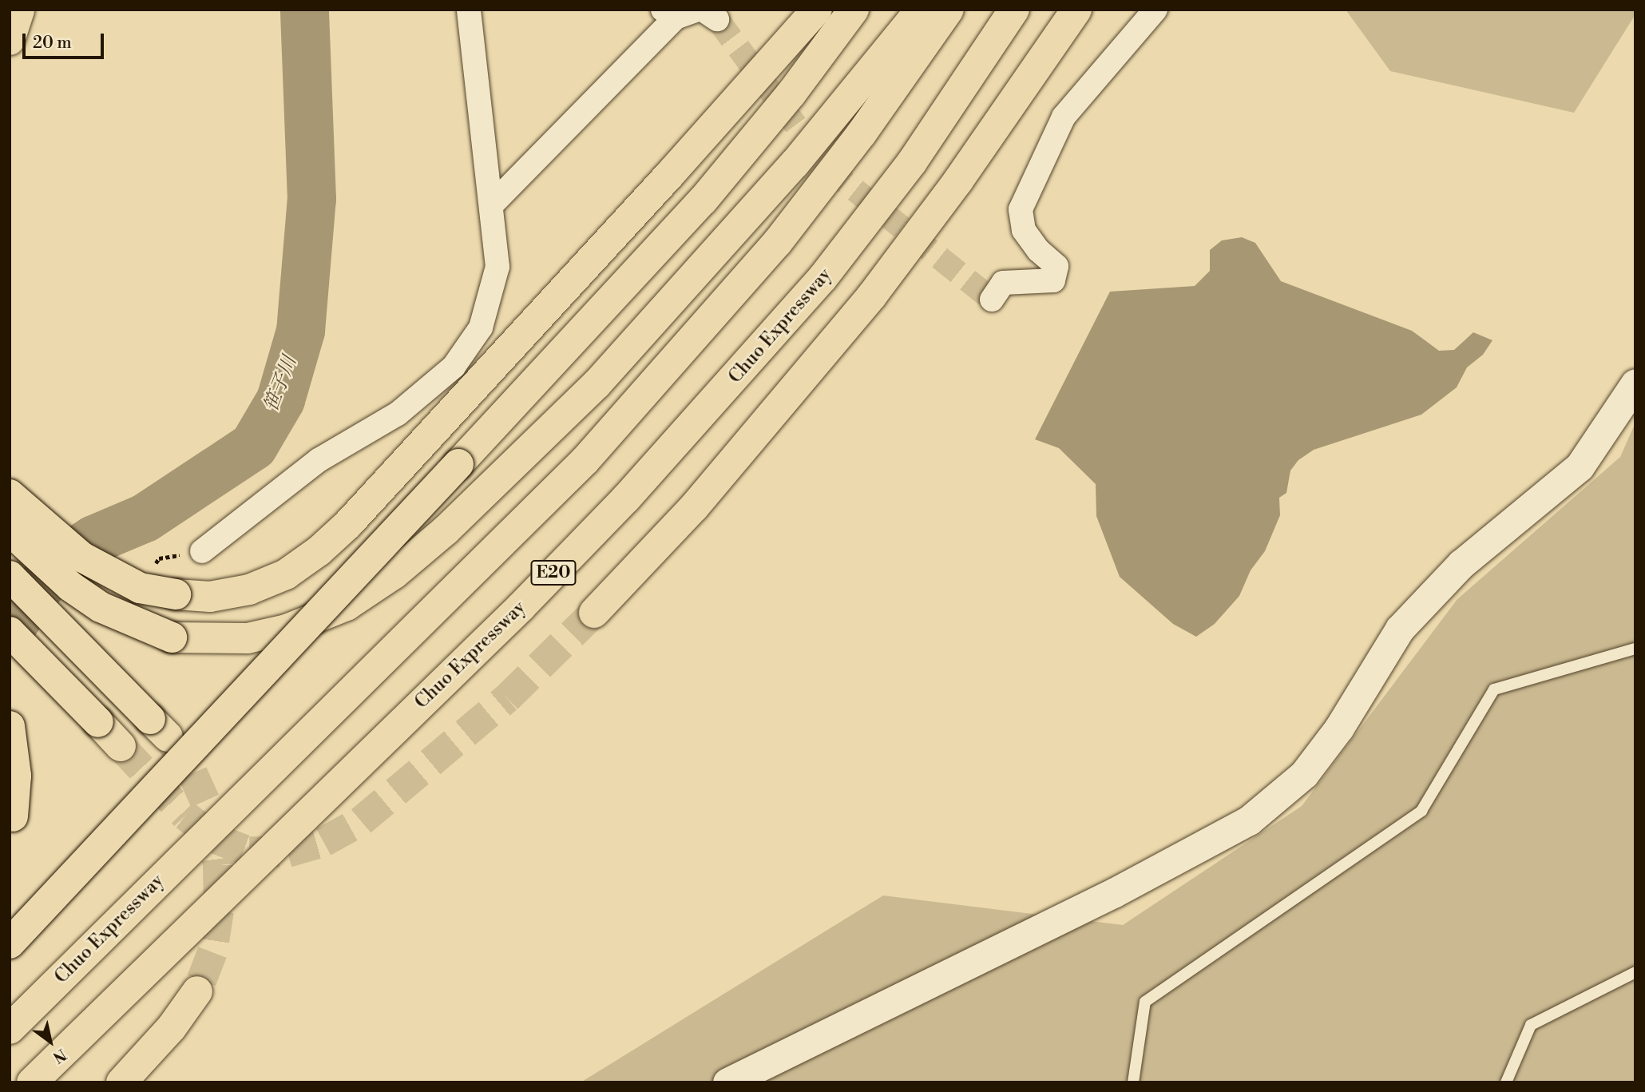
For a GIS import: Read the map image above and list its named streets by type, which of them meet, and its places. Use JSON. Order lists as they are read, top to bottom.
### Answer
{
  "streets": {
    "highway": ["Chuo Expressway", "E20"]
  },
  "water": ["笹子川"],
  "scale_bar": "20 m",
  "north": "bottom right"
}
